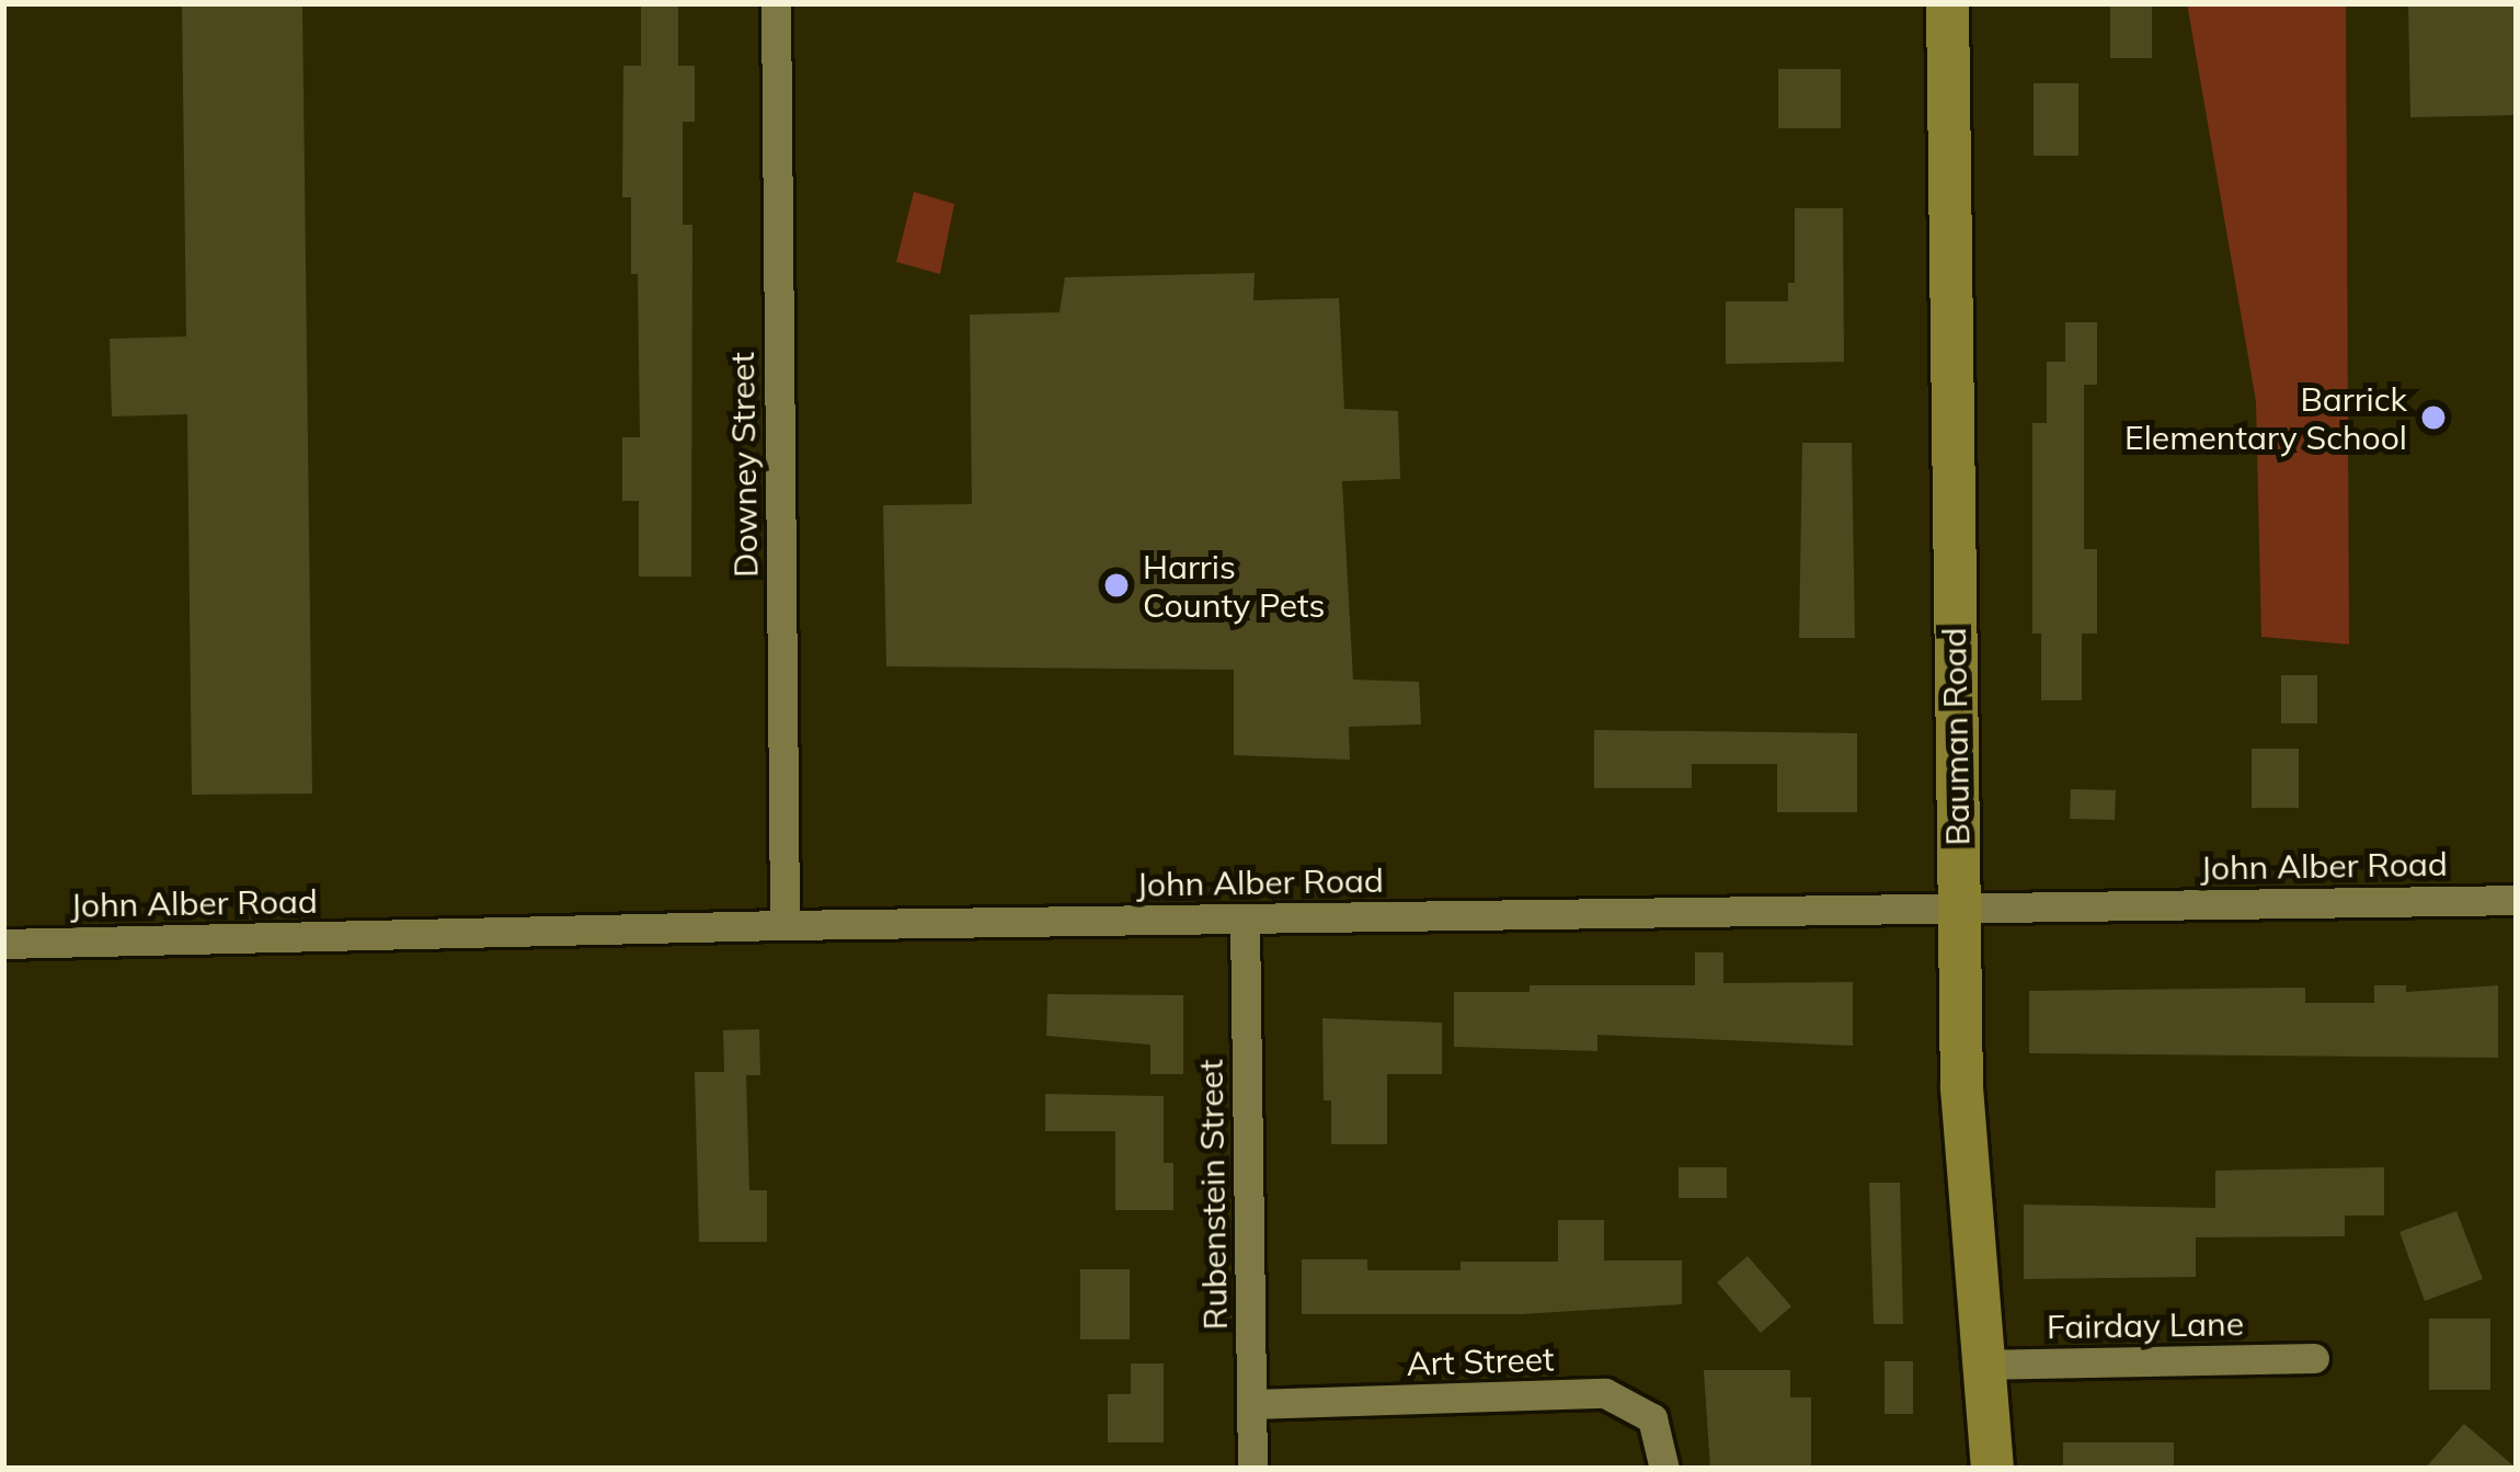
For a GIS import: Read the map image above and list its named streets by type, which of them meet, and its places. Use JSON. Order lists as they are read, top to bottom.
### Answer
{
  "streets": {
    "street": [
      "Downey Street",
      "Bauman Road",
      "John Alber Road",
      "Rubenstein Street",
      "Fairday Lane",
      "Art Street"
    ]
  },
  "crossings": [
    ["Downey Street", "John Alber Road"],
    ["Bauman Road", "John Alber Road"],
    ["Bauman Road", "Fairday Lane"],
    ["John Alber Road", "Rubenstein Street"],
    ["Rubenstein Street", "Art Street"]
  ],
  "places": ["Barrick Elementary School", "Harris County Pets"]
}
